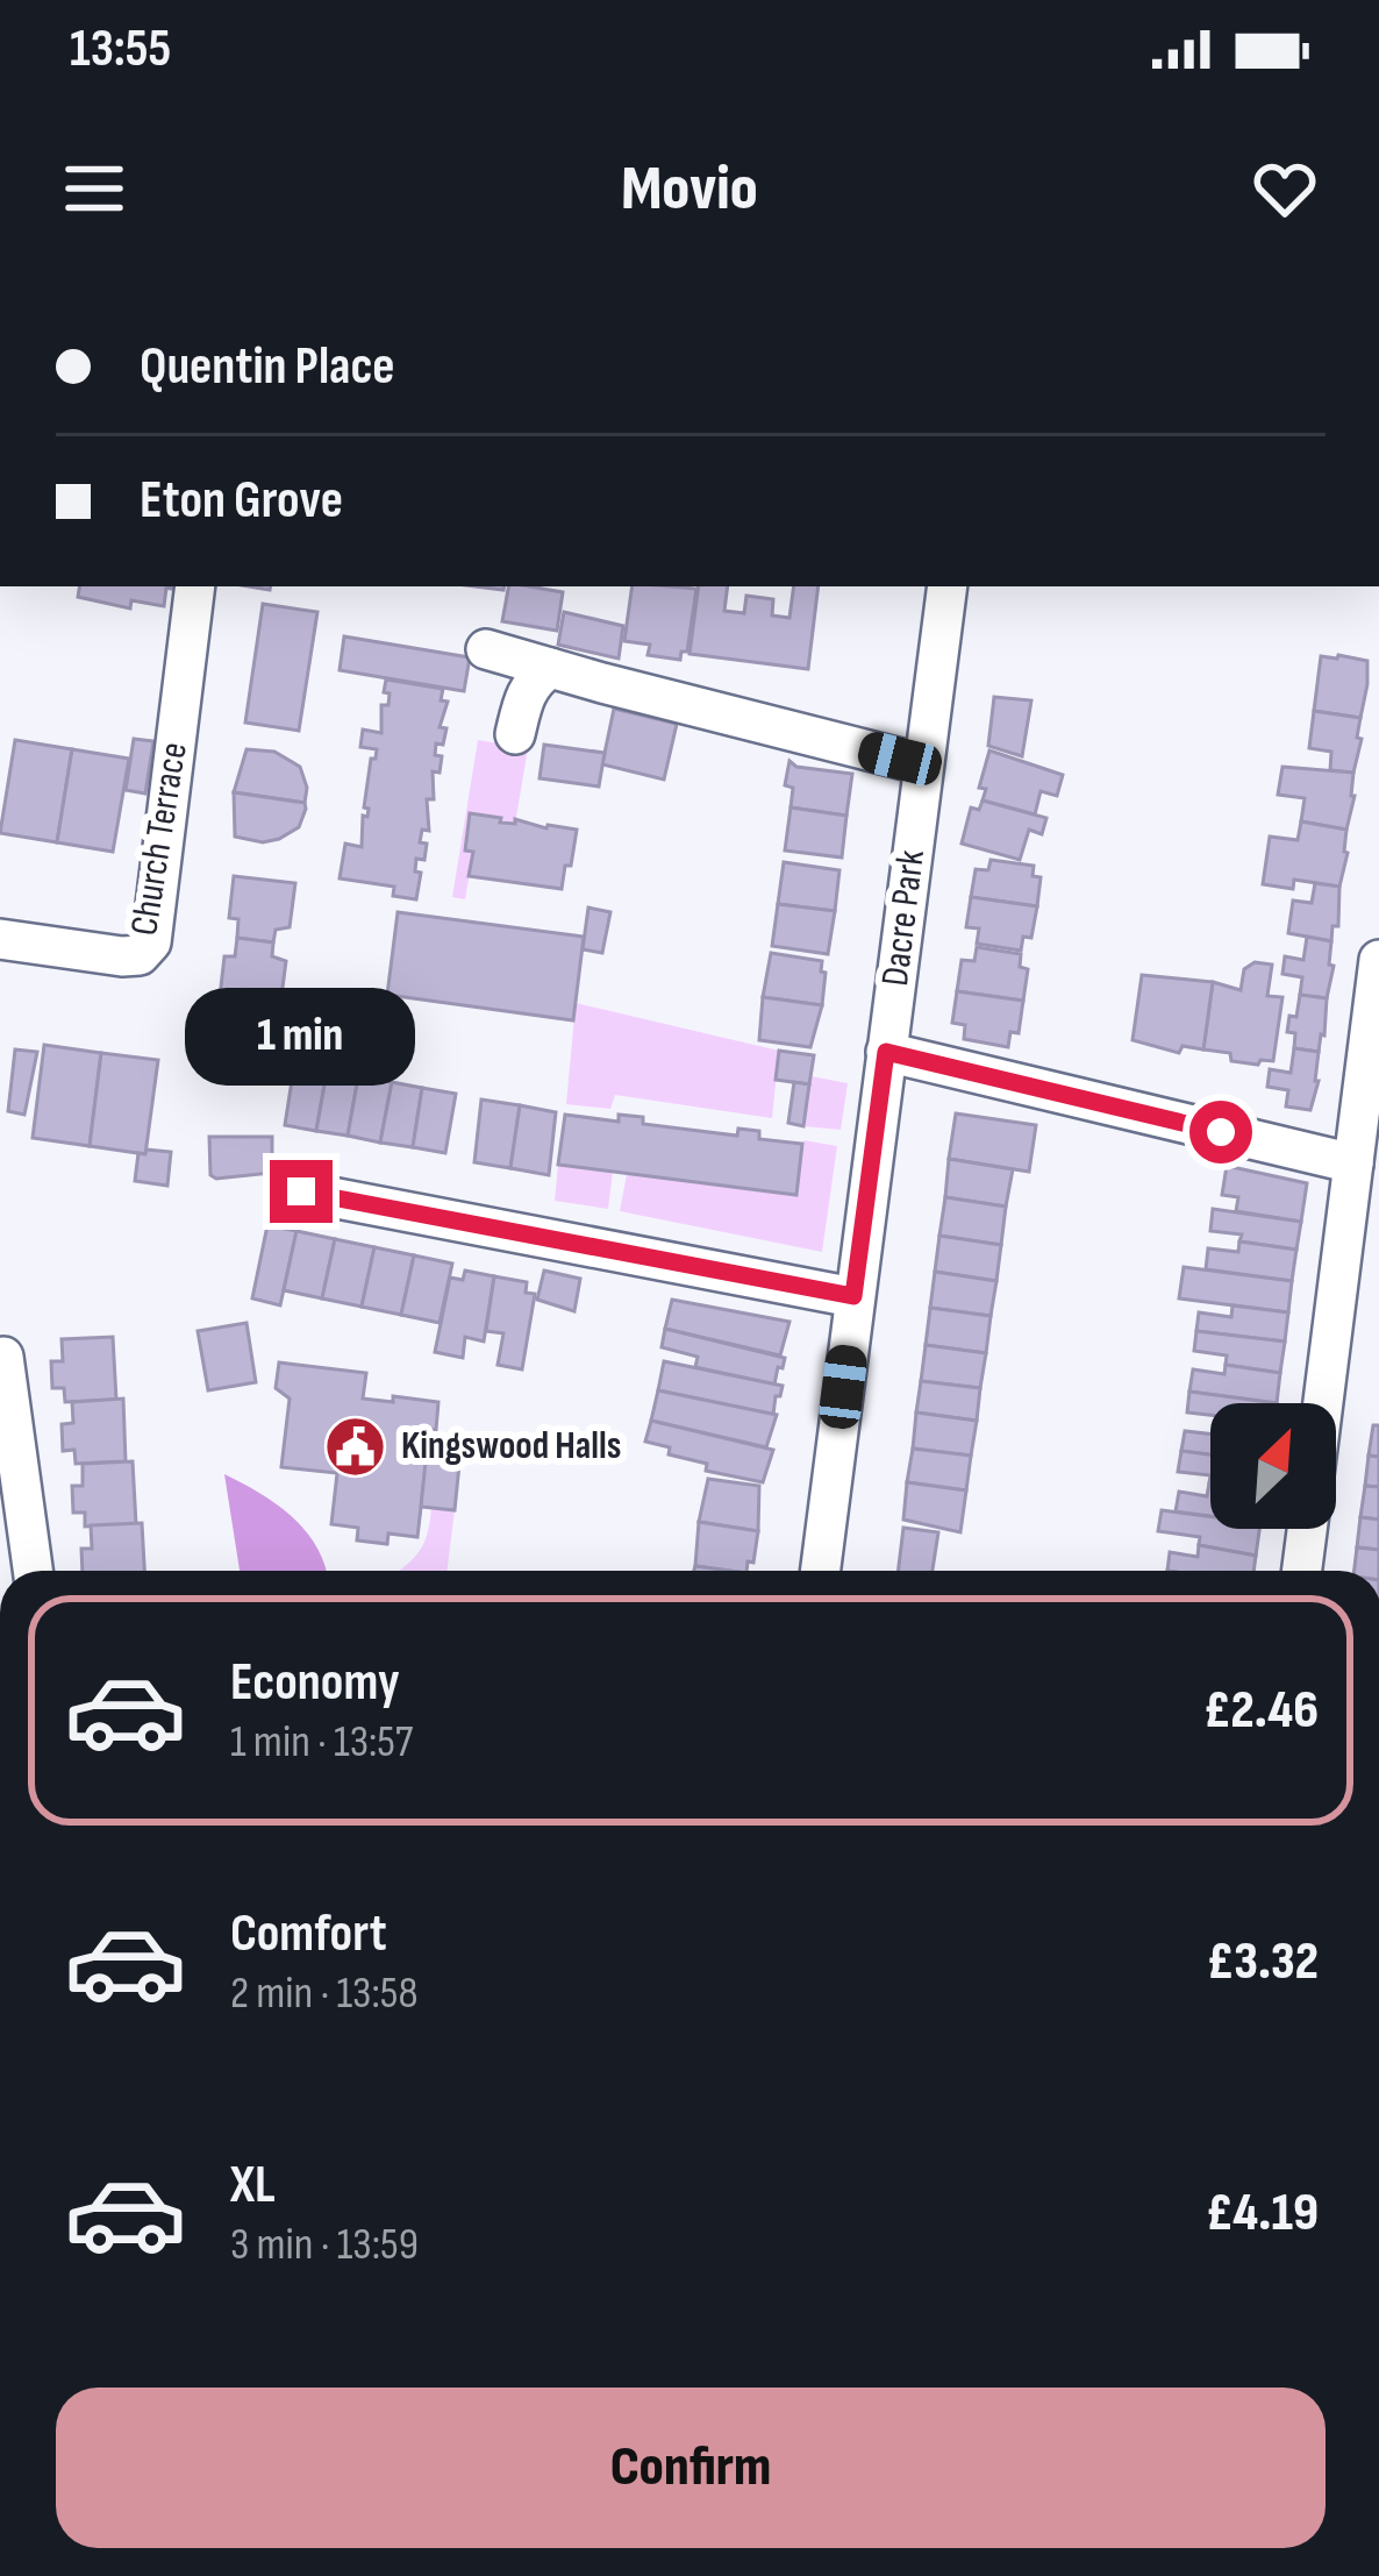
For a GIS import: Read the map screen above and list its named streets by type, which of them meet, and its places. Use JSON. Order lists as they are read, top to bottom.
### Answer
{
  "streets": {
    "street": ["Church Terrace", "Dacre Park"]
  },
  "places": {
    "public building": ["Kingswood Halls"]
  },
  "north": "top right",
  "page": {
    "status": "13:55",
    "header": "Movio",
    "banner": ["Quentin Place", "Eton Grove"],
    "bubble": "1 min",
    "list": [
      {
        "name": "Economy",
        "note": "1 min · 13:57",
        "value": "£2.46"
      },
      {
        "name": "Comfort",
        "note": "2 min · 13:58",
        "value": "£3.32"
      },
      {
        "name": "XL",
        "note": "3 min · 13:59",
        "value": "£4.19"
      }
    ],
    "buttons": "Confirm"
  }
}
